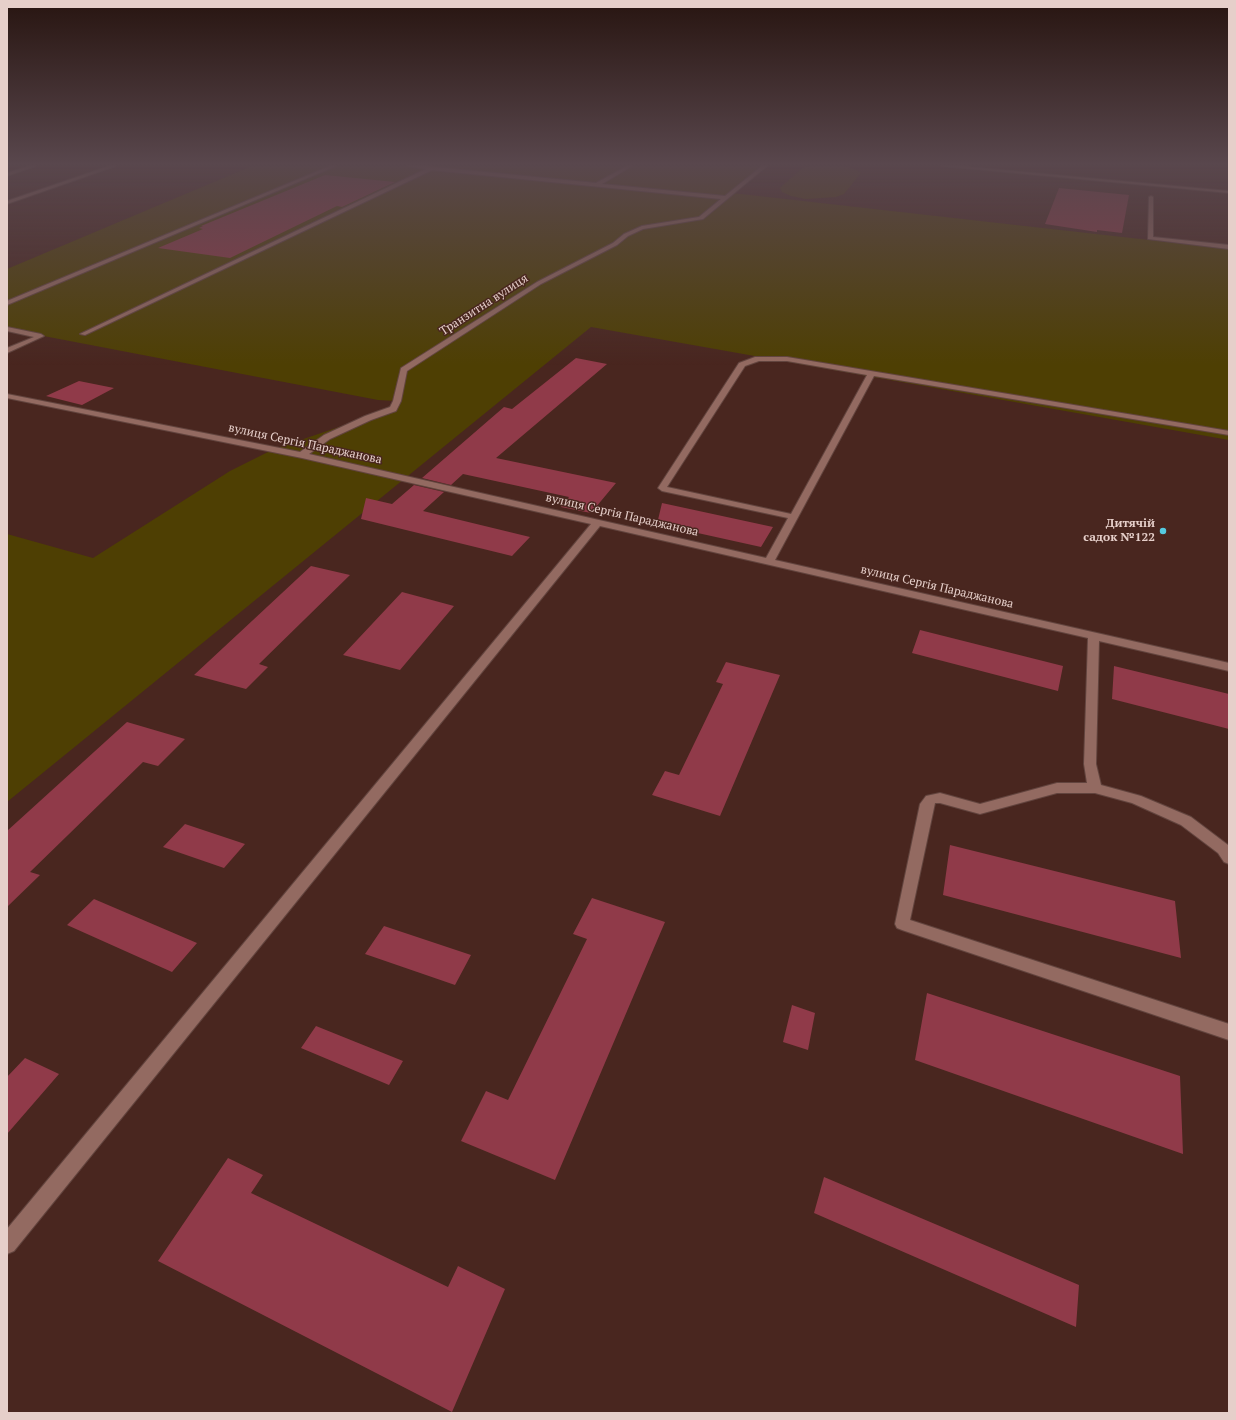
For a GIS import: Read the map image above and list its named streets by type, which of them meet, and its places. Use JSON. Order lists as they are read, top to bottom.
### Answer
{
  "streets": {
    "street": ["Транзитна вулиця", "вулиця Сергія Параджанова"]
  },
  "crossings": [
    ["Транзитна вулиця", "вулиця Сергія Параджанова"]
  ],
  "places": ["Дитячій садок №122"]
}
